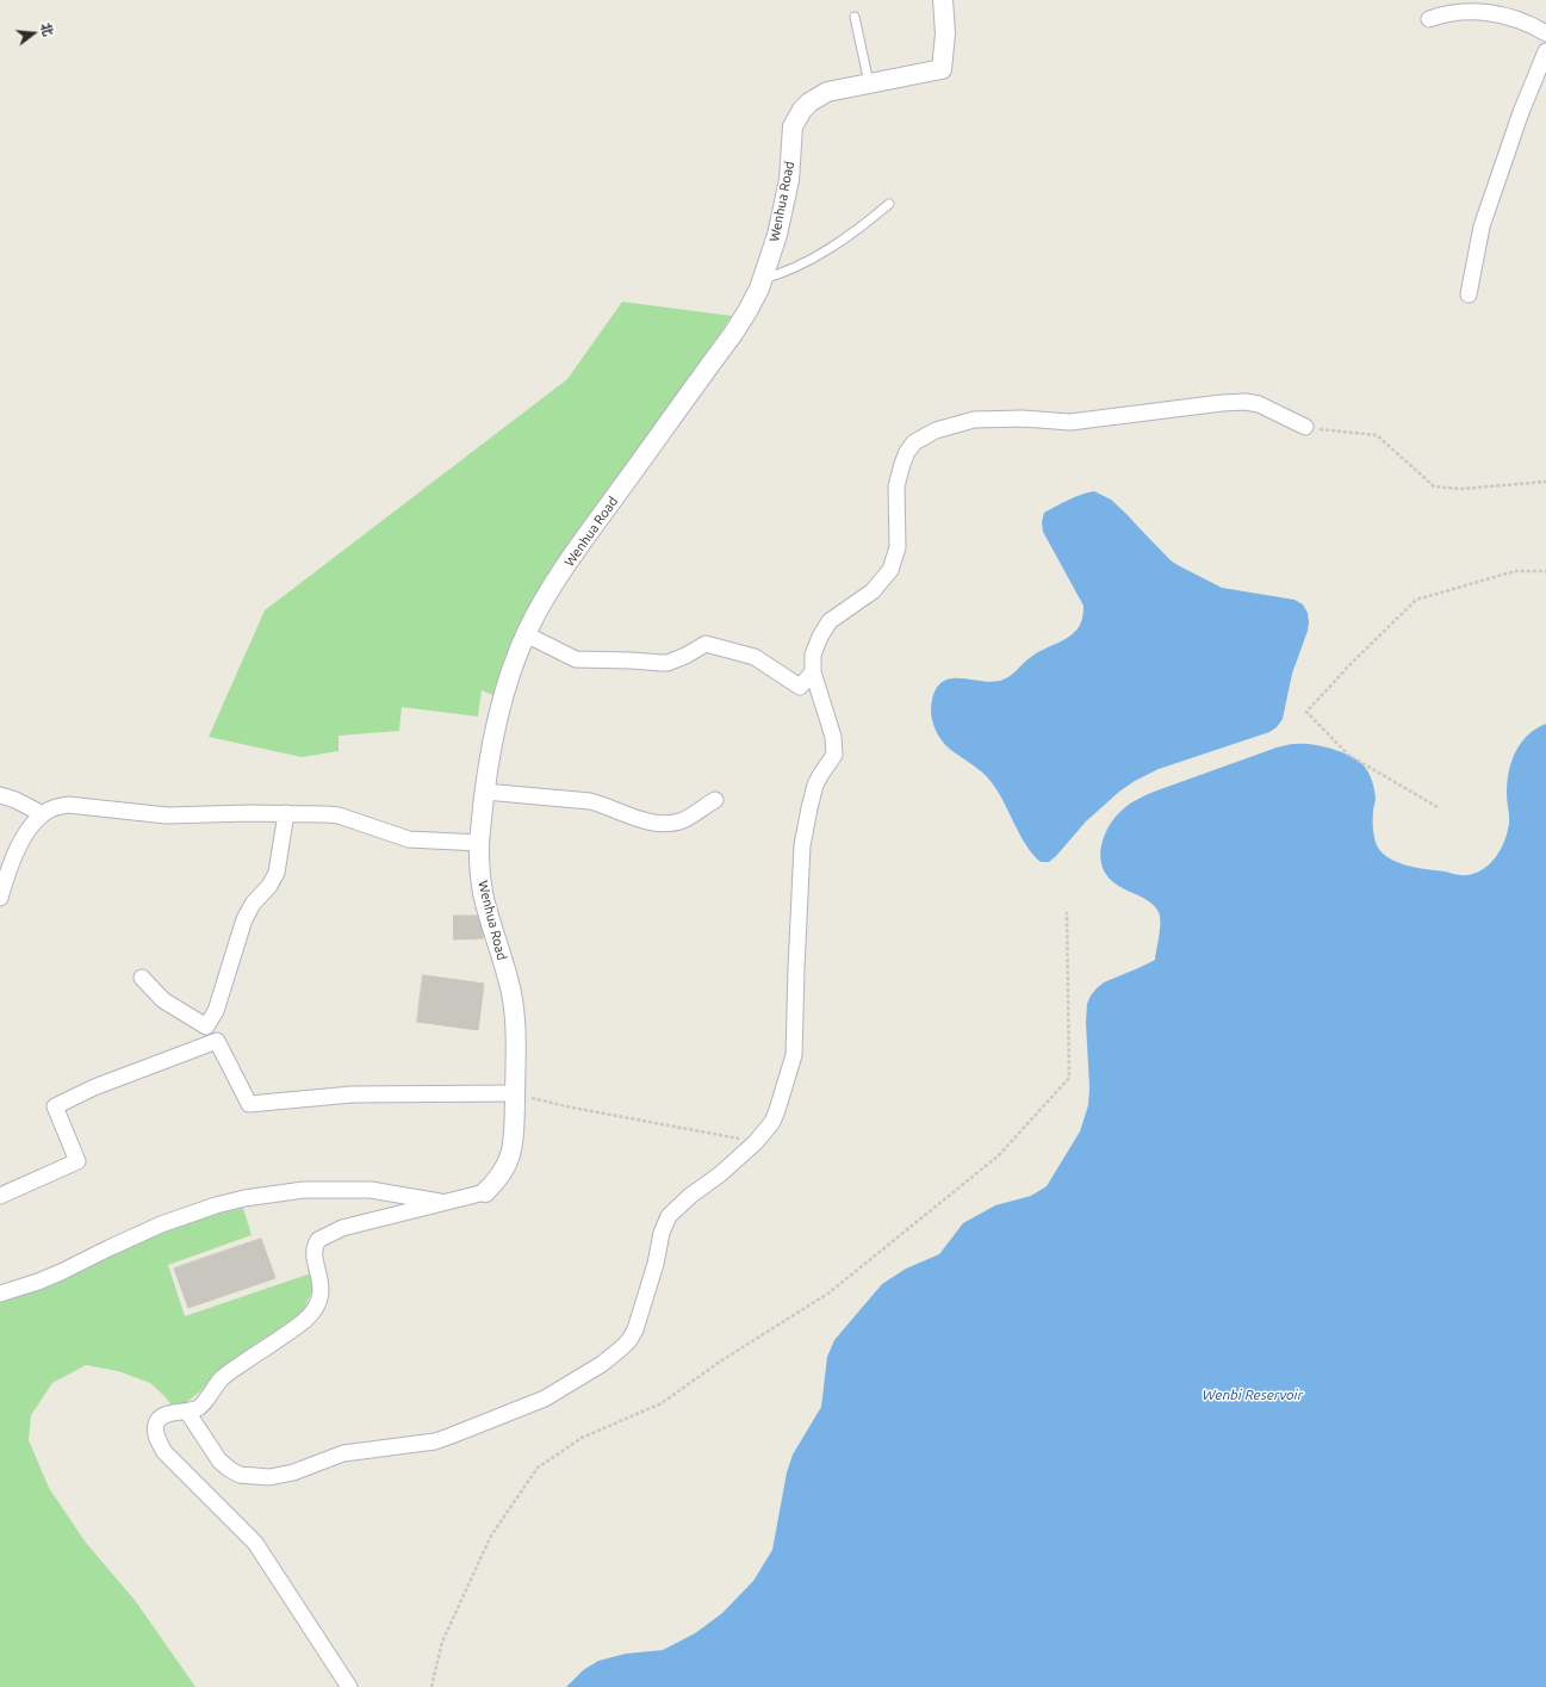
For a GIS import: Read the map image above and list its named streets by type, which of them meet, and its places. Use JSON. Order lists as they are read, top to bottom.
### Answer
{
  "streets": {
    "street": ["Wenhua Road"]
  },
  "water": ["Wenbi Reservoir"],
  "north": "right"
}
